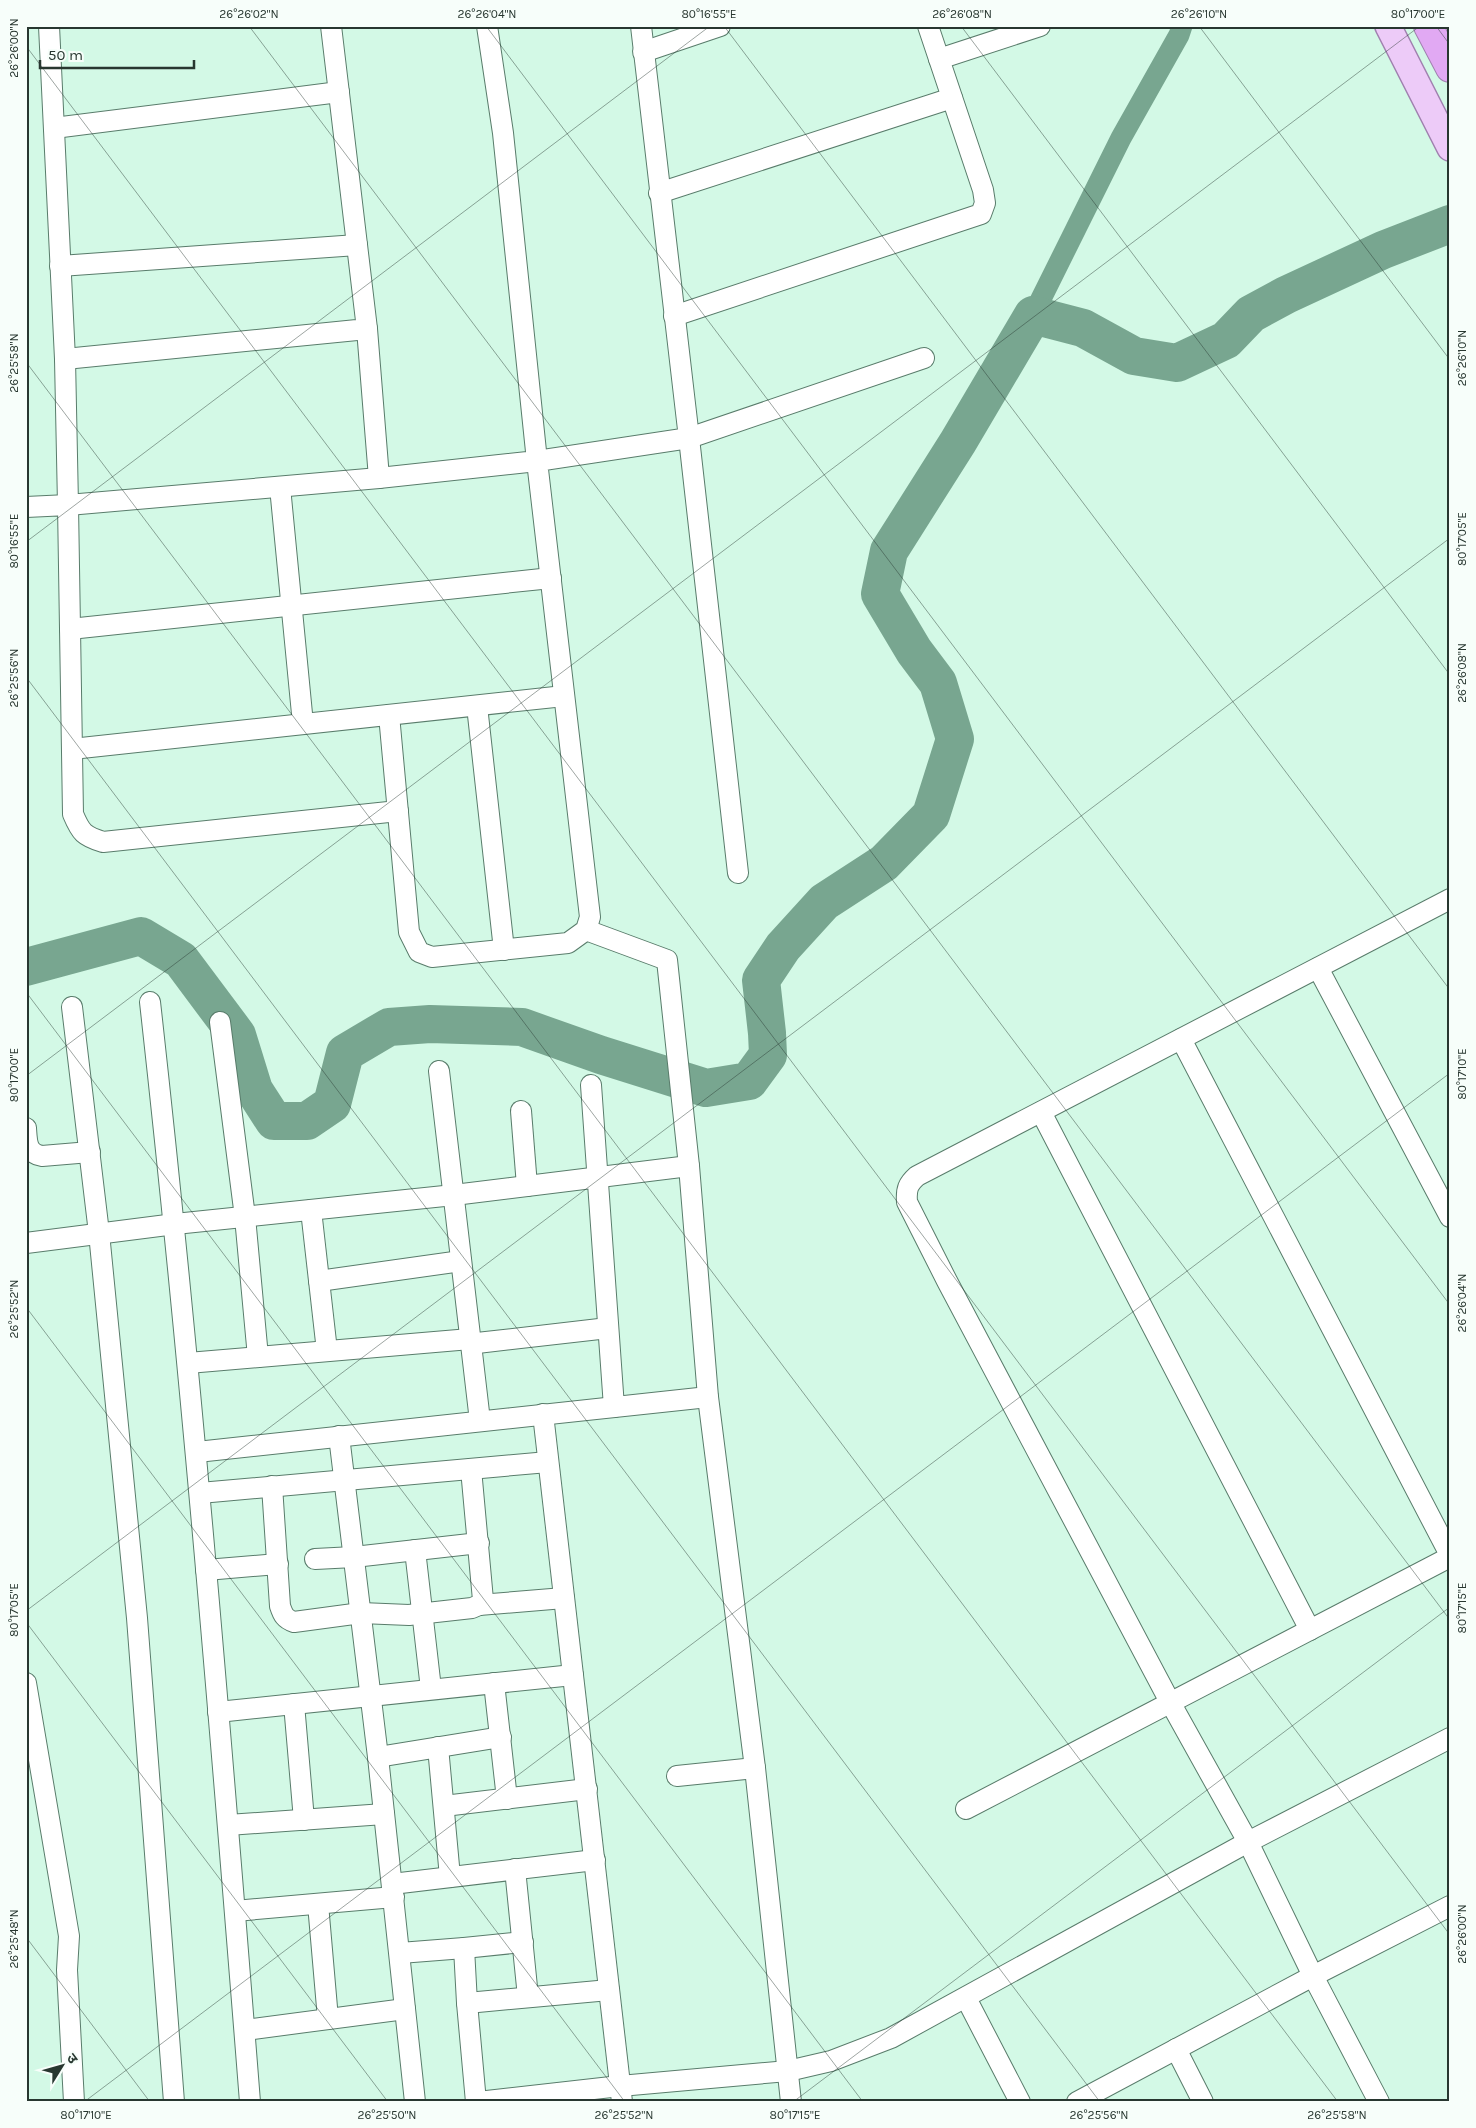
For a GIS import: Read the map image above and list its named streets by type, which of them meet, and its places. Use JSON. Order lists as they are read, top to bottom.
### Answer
{
  "scale_bar": "50 m",
  "north": "top right",
  "coordinates": [
    "26°26'02\"N",
    "26°26'04\"N",
    "80°16'55\"E",
    "26°26'08\"N",
    "26°26'10\"N",
    "80°17'00\"E",
    "26°26'00\"N",
    "26°25'58\"N",
    "80°17'05\"E",
    "26°25'56\"N",
    "80°17'10\"E",
    "26°25'52\"N",
    "80°17'15\"E",
    "26°25'48\"N",
    "26°25'50\"N"
  ]
}
